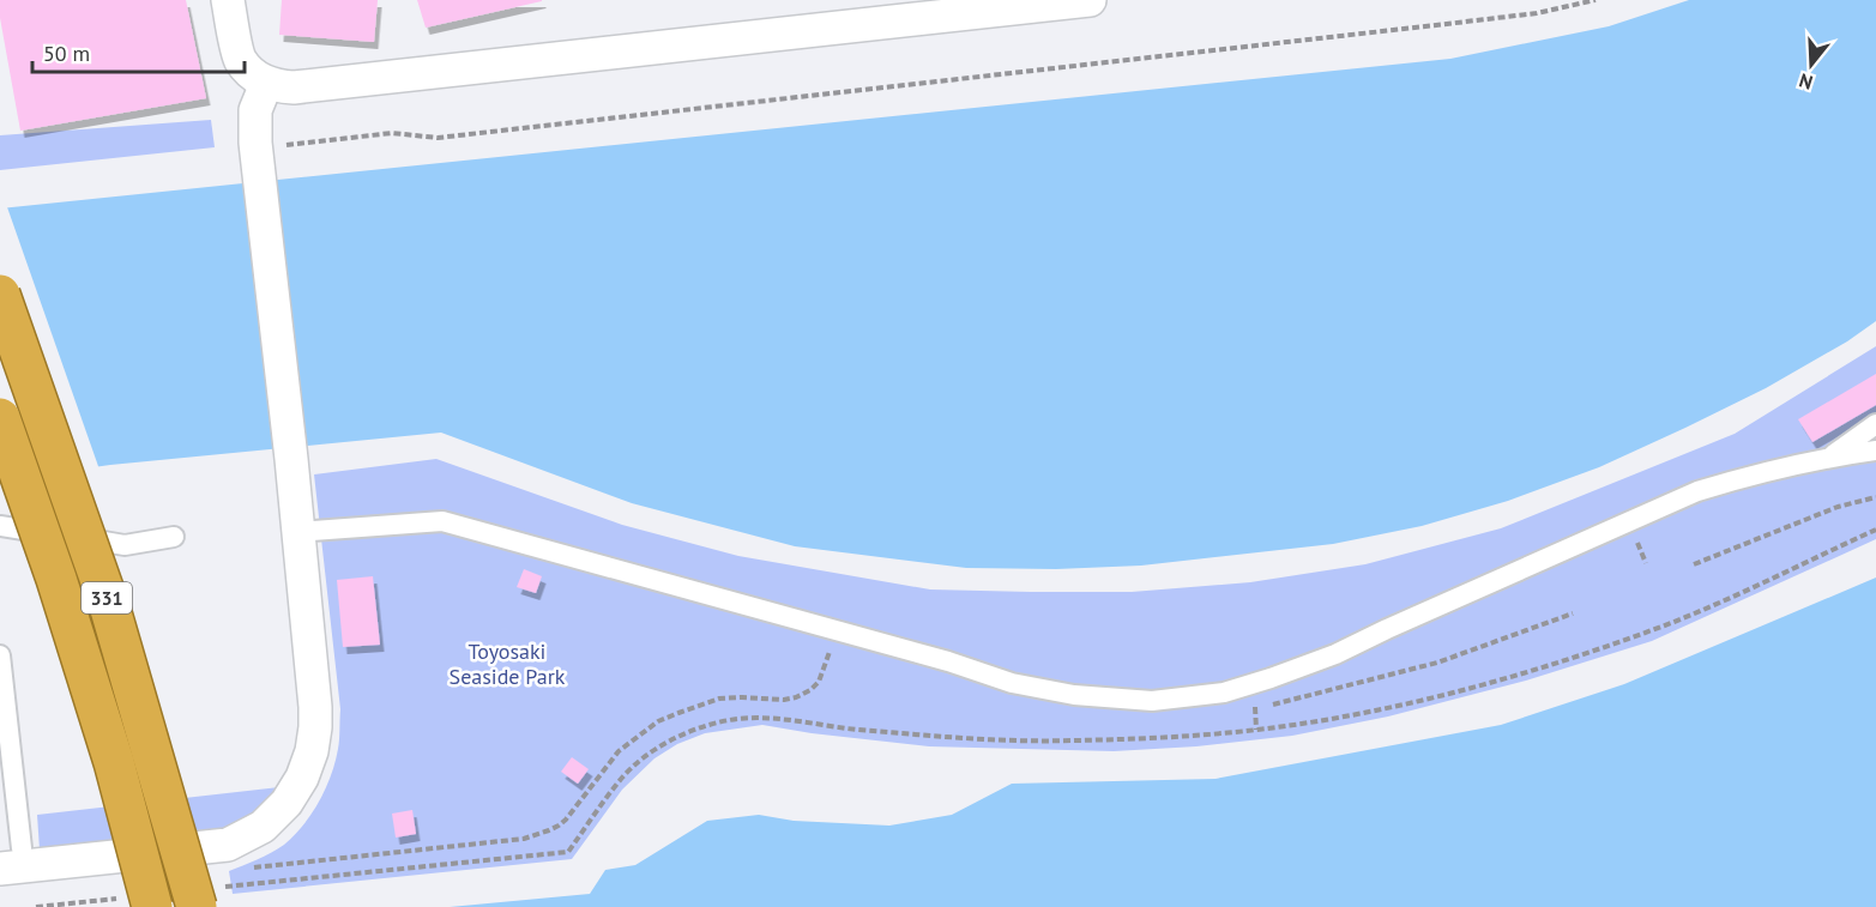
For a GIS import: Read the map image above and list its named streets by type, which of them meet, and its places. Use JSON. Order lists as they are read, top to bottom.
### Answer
{
  "streets": {
    "highway": ["331"]
  },
  "parks": ["Toyosaki Seaside Park"],
  "scale_bar": "50 m",
  "north": "bottom"
}
